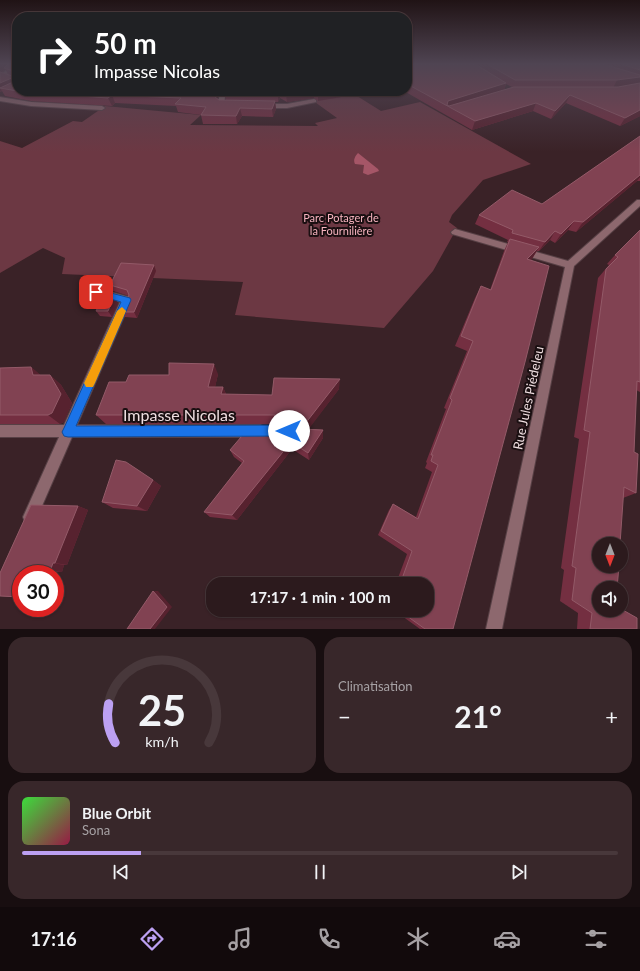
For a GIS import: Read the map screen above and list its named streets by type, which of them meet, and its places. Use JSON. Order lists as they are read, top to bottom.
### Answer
{
  "streets": {
    "street": ["Rue Jules Piédeleu", "Impasse Nicolas"]
  },
  "parks": ["Parc Potager de la Fournilière"],
  "north": "bottom",
  "page": {
    "turn": ["50 m", "Impasse Nicolas"],
    "limit": "30",
    "trip": "17:17 · 1 min · 100 m",
    "tile": "Climatisation",
    "heat": ["−", "21°", "+"],
    "song": ["Blue Orbit", "Sona"],
    "tabs": "17:16",
    "gauge": ["25", "km/h"]
  }
}
